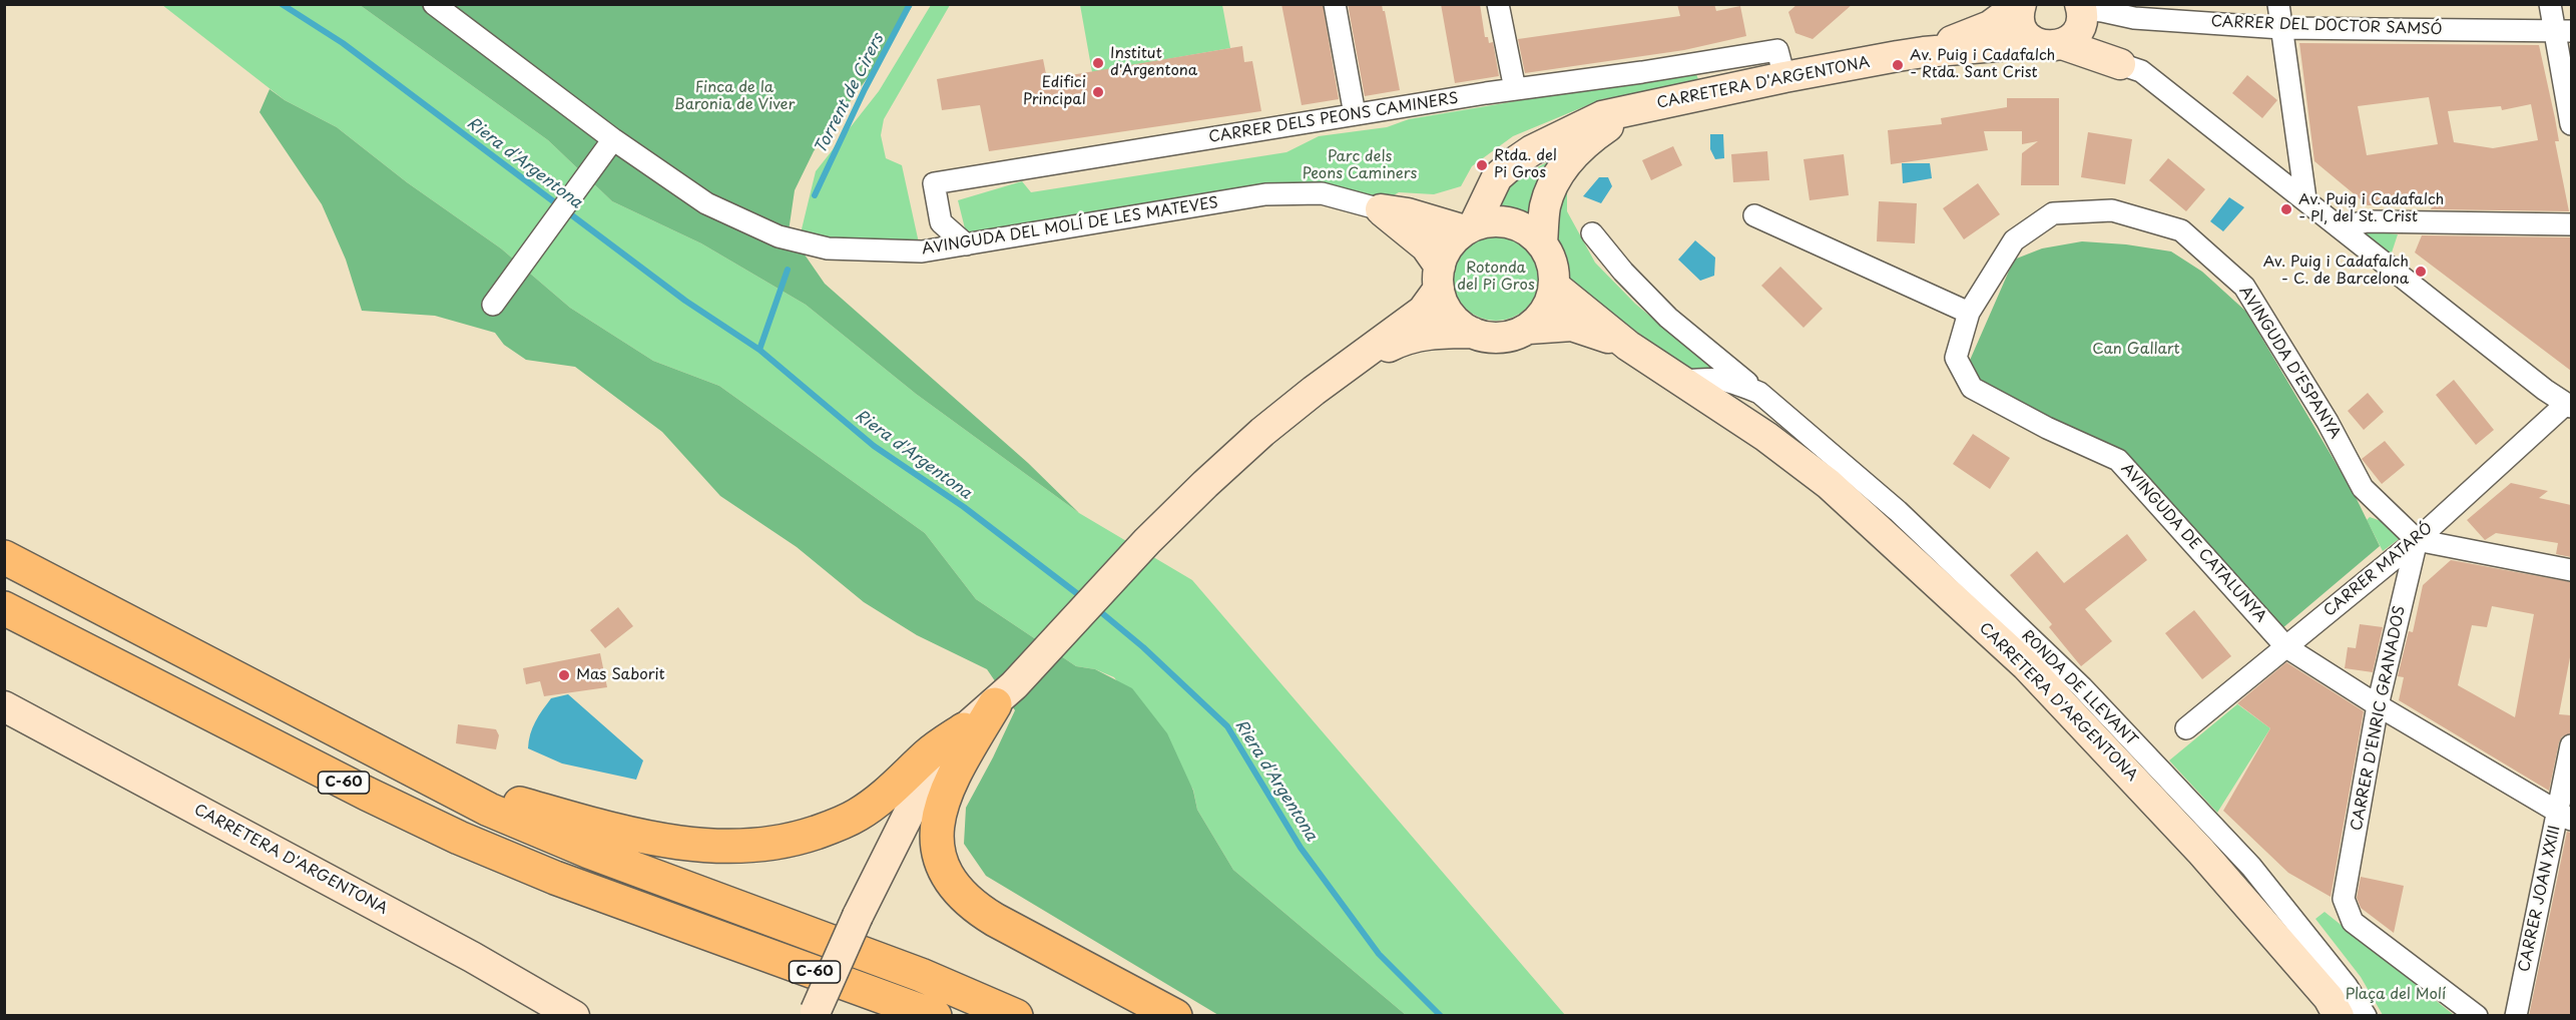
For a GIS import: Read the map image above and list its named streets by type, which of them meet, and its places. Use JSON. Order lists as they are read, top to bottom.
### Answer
{
  "streets": {
    "highway": ["C-60"],
    "street": [
      "CARRER DEL DOCTOR SAMSÓ",
      "CARRETERA D'ARGENTONA",
      "CARRER DELS PEONS CAMINERS",
      "AVINGUDA DEL MOLÍ DE LES MATEVES",
      "AVINGUDA D'ESPANYA",
      "AVINGUDA DE CATALUNYA",
      "CARRER MATARÓ",
      "RONDA DE LLEVANT",
      "CARRER D'ENRIC GRANADOS",
      "CARRER JOAN XXIII"
    ]
  },
  "crossings": [
    ["CARRETERA D'ARGENTONA", "CARRER DELS PEONS CAMINERS"],
    ["CARRETERA D'ARGENTONA", "RONDA DE LLEVANT"],
    ["CARRER DELS PEONS CAMINERS", "AVINGUDA DEL MOLÍ DE LES MATEVES"],
    ["AVINGUDA D'ESPANYA", "AVINGUDA DE CATALUNYA"],
    ["AVINGUDA D'ESPANYA", "CARRER MATARÓ"],
    ["AVINGUDA D'ESPANYA", "CARRER D'ENRIC GRANADOS"],
    ["AVINGUDA DE CATALUNYA", "CARRER MATARÓ"],
    ["AVINGUDA DE CATALUNYA", "CARRER D'ENRIC GRANADOS"],
    ["AVINGUDA DE CATALUNYA", "CARRER JOAN XXIII"],
    ["CARRER MATARÓ", "CARRER D'ENRIC GRANADOS"]
  ],
  "water": ["Torrent de Cirers", "Riera d'Argentona"],
  "parks": [
    "Finca de la Baronia de Viver",
    "Parc dels Peons Caminers",
    "Rotonda del Pi Gros",
    "Can Gallart",
    "Plaça del Molí"
  ],
  "places": [
    "Institut d'Argentona",
    "Av. Puig i Cadafalch - Rtda. Sant Crist",
    "Edifici Principal",
    "Rtda. del Pi Gros",
    "Av. Puig i Cadafalch - Pl, del St. Crist",
    "Av. Puig i Cadafalch - C. de Barcelona",
    "Mas Saborit"
  ]
}
